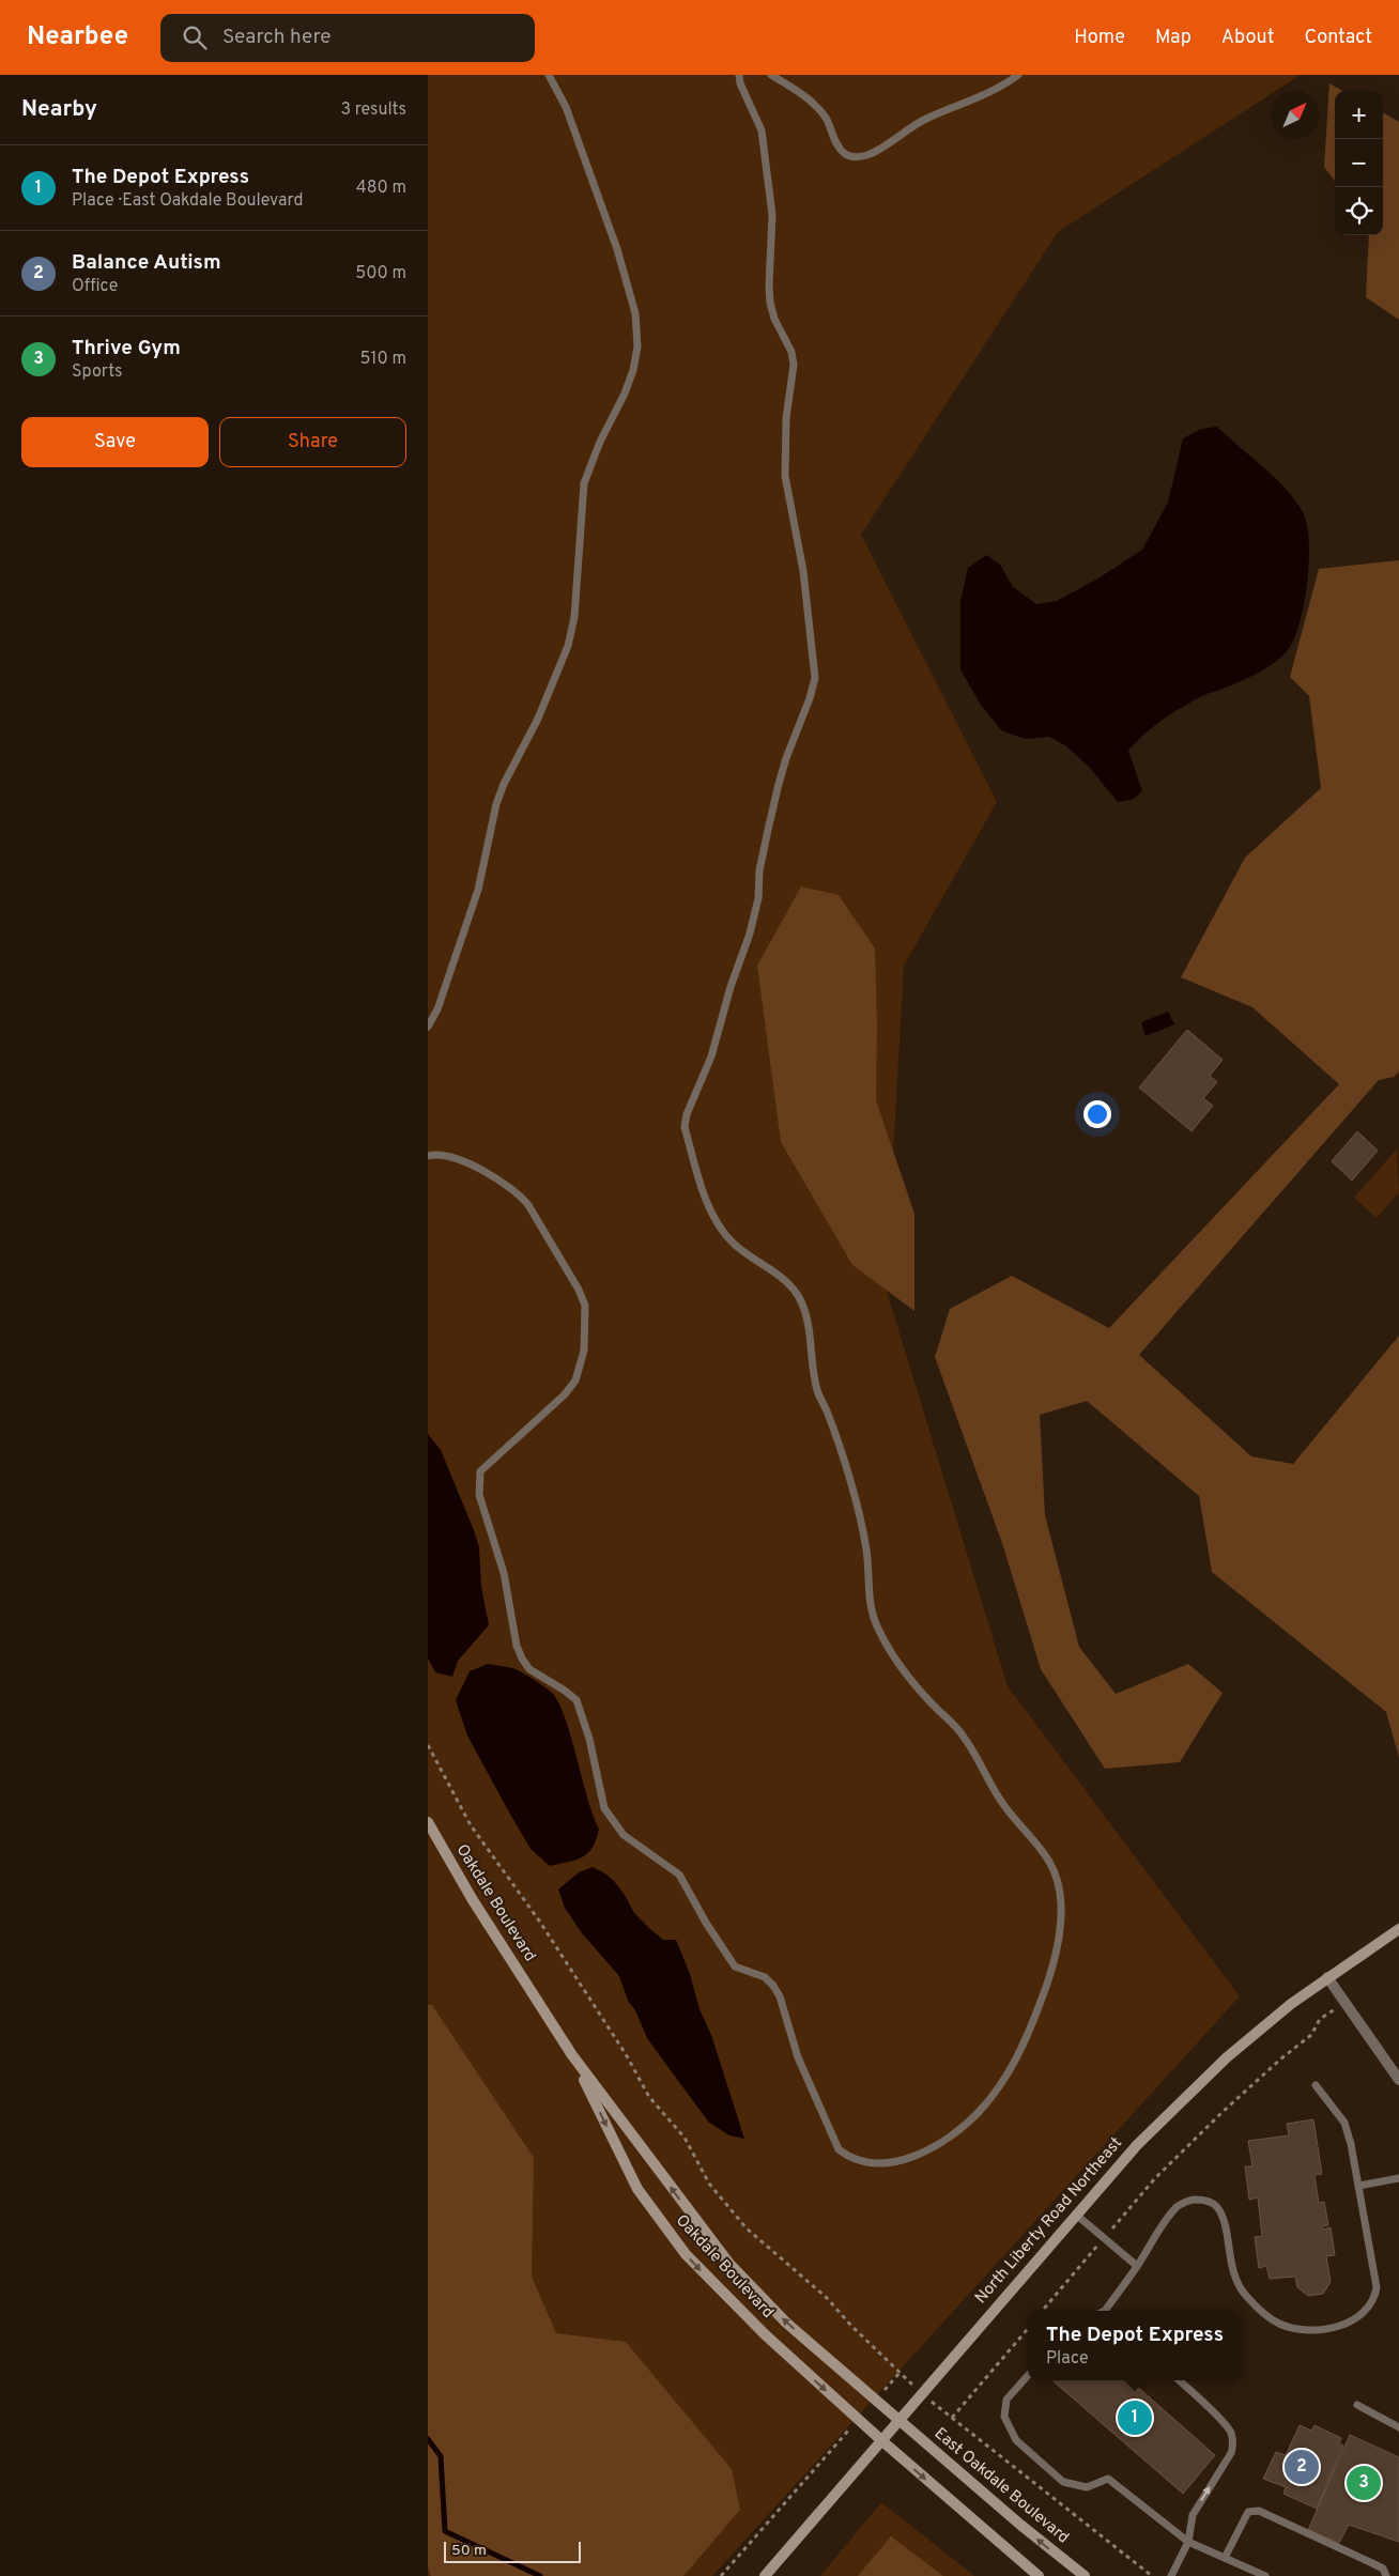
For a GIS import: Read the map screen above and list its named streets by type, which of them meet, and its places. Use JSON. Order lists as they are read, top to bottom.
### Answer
{
  "streets": {
    "main road": ["Oakdale Boulevard", "North Liberty Road Northeast", "East Oakdale Boulevard"]
  },
  "crossings": [
    ["Oakdale Boulevard", "North Liberty Road Northeast"],
    ["Oakdale Boulevard", "East Oakdale Boulevard"],
    ["North Liberty Road Northeast", "East Oakdale Boulevard"]
  ],
  "scale_bar": "50 m",
  "north": "top right",
  "page": {
    "header": "Nearbee",
    "search": "Search here",
    "nav": [
      "Home",
      "Map",
      "About",
      "Contact"
    ],
    "heading": ["Nearby", "3 results"],
    "map_buttons": ["+", "−"],
    "list": [
      {
        "mark": "1",
        "name": "The Depot Express",
        "note": "Place · East Oakdale Boulevard",
        "value": "480 m"
      },
      {
        "mark": "2",
        "name": "Balance Autism",
        "note": "Office",
        "value": "500 m"
      },
      {
        "mark": "3",
        "name": "Thrive Gym",
        "note": "Sports",
        "value": "510 m"
      }
    ],
    "buttons": ["Save", "Share"],
    "popup": ["The Depot Express", "Place"],
    "pins": ["1", "2", "3"],
    "scale": "50 m"
  }
}
